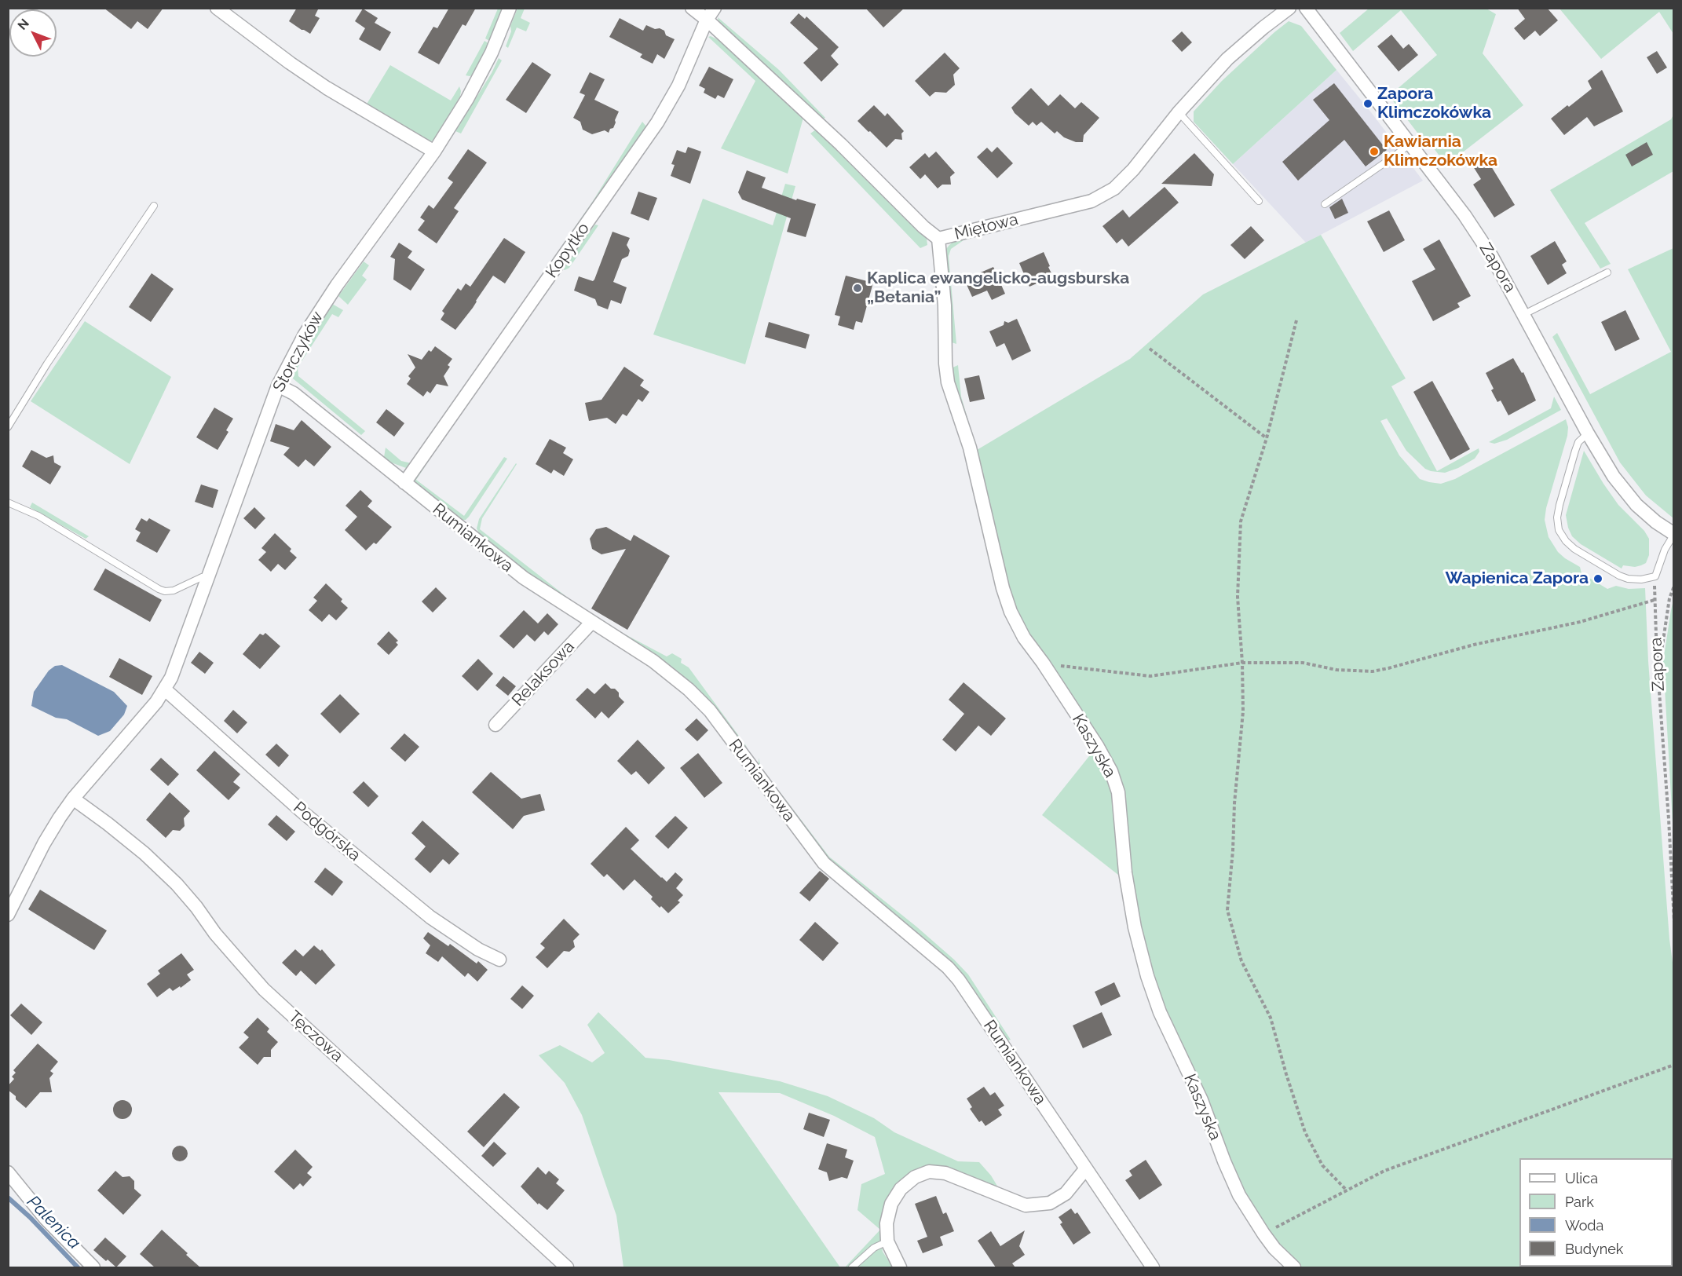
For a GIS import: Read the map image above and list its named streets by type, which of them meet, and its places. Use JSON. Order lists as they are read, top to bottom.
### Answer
{
  "streets": {
    "street": [
      "Miętowa",
      "Kopytko",
      "Zapora",
      "Storczyków",
      "Rumiankowa",
      "Relaksowa",
      "Kaszyska",
      "Podgórska",
      "Tęczowa"
    ]
  },
  "crossings": [
    ["Miętowa", "Kopytko"],
    ["Miętowa", "Kaszyska"],
    ["Kopytko", "Rumiankowa"],
    ["Storczyków", "Rumiankowa"],
    ["Rumiankowa", "Relaksowa"]
  ],
  "water": ["Palenica"],
  "places": [
    "Zapora Klimczokówka",
    "Kawiarnia Klimczokówka",
    "Kaplica ewangelicko-augsburska „Betania”",
    "Wapienica Zapora"
  ],
  "legend": [
    "Ulica",
    "Park",
    "Woda",
    "Budynek"
  ],
  "north": "top left"
}
